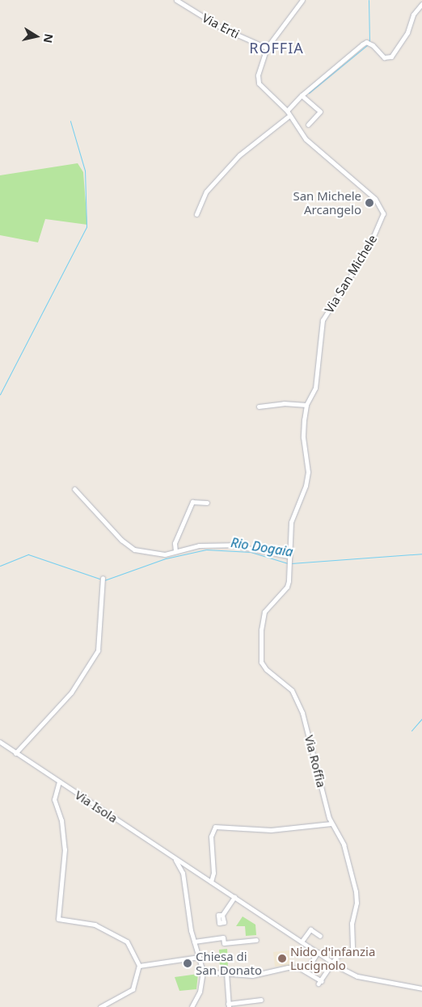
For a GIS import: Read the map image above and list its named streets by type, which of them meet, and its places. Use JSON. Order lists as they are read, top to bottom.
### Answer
{
  "streets": {
    "street": [
      "Via Erti",
      "Via San Michele",
      "Via Roffia",
      "Via Isola"
    ]
  },
  "crossings": [
    ["Via San Michele", "Via Roffia"],
    ["Via Roffia", "Via Isola"]
  ],
  "districts": ["ROFFIA"],
  "water": ["Rio Dogaia"],
  "places": ["San Michele Arcangelo", "Nido d'infanzia Lucignolo", "Chiesa di San Donato"],
  "north": "right"
}
